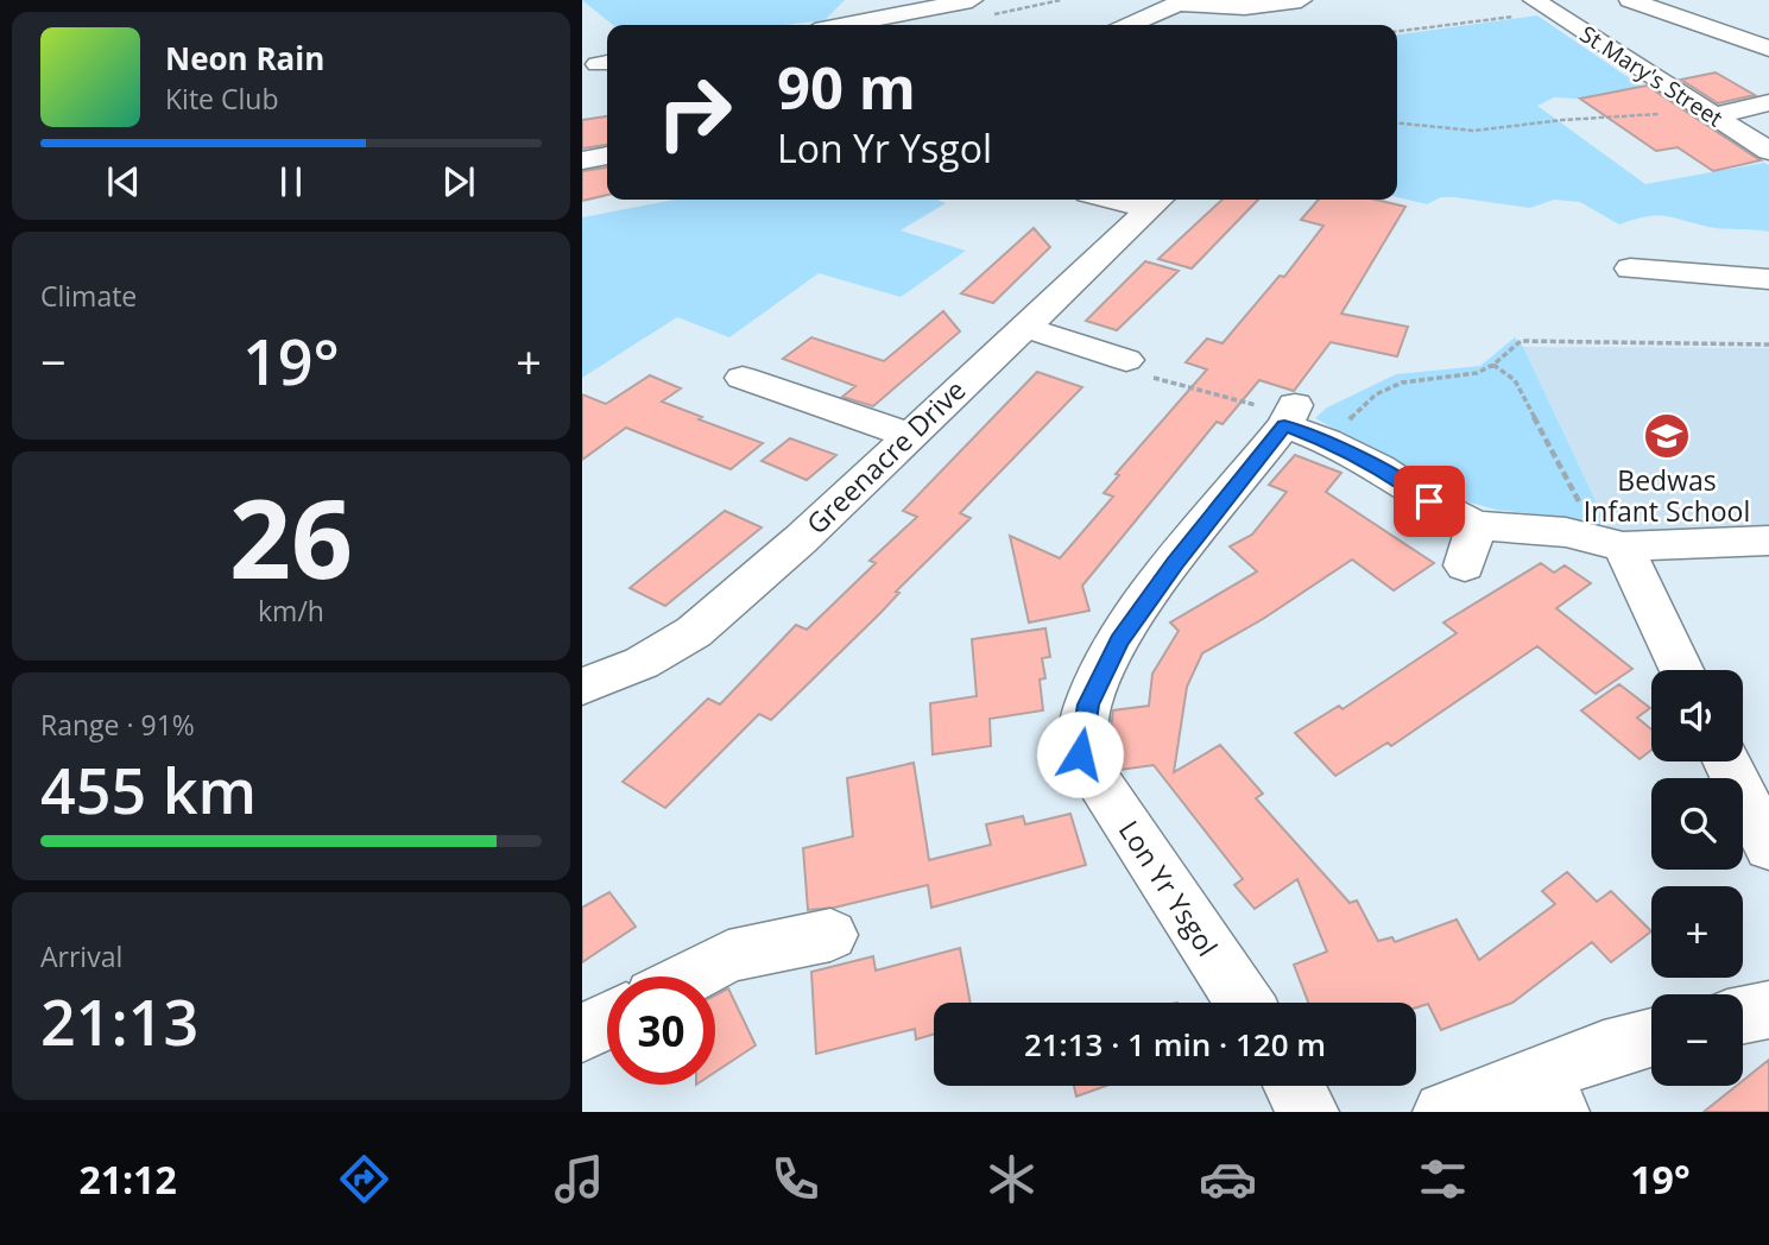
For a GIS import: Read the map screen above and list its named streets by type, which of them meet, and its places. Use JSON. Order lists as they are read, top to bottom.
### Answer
{
  "streets": {
    "street": ["St Mary's Street", "Greenacre Drive", "Lon Yr Ysgol"]
  },
  "places": {
    "school or university": ["Bedwas Infant School"]
  },
  "page": {
    "turn": ["90 m", "Lon Yr Ysgol"],
    "song": ["Neon Rain", "Kite Club"],
    "tile": [
      "Climate",
      ["26", "km/h"],
      ["Range · 91%", "455 km"],
      ["Arrival", "21:13"]
    ],
    "heat": ["−", "19°", "+"],
    "map_buttons": ["+", "−"],
    "limit": "30",
    "trip": "21:13 · 1 min · 120 m",
    "tabs": ["21:12", "19°"]
  }
}
